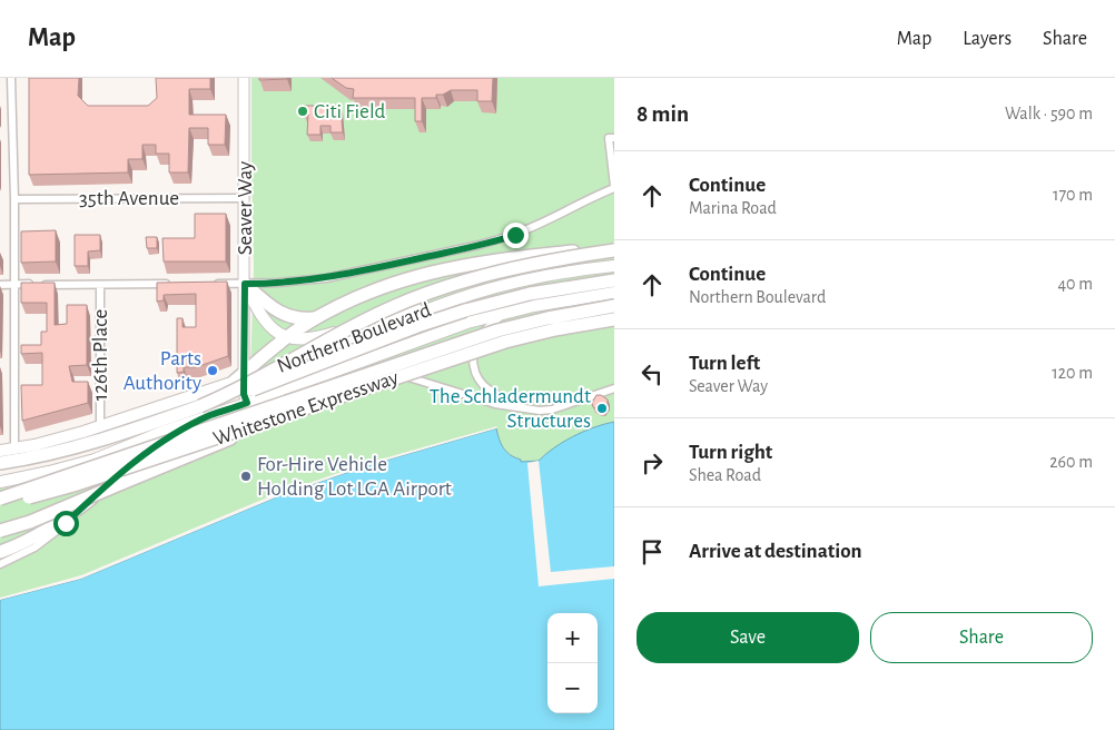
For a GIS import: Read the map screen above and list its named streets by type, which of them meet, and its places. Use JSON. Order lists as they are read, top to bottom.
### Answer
{
  "streets": {
    "highway": ["Whitestone Expressway"],
    "main road": ["Seaver Way", "Northern Boulevard"],
    "street": ["35th Avenue", "126th Place"]
  },
  "crossings": [
    ["35th Avenue", "Seaver Way"],
    ["Seaver Way", "Northern Boulevard"],
    ["Northern Boulevard", "126th Place"]
  ],
  "places": [
    "Citi Field",
    "Parts Authority",
    "The Schladermundt Structures",
    "For-Hire Vehicle Holding Lot LGA Airport"
  ],
  "page": {
    "header": "Map",
    "nav": ["Map", "Layers", "Share"],
    "heading": ["8 min", "Walk · 590 m"],
    "list": [
      ["Continue", "Marina Road", "170 m"],
      ["Continue", "Northern Boulevard", "40 m"],
      ["Turn left", "Seaver Way", "120 m"],
      ["Turn right", "Shea Road", "260 m"],
      "Arrive at destination"
    ],
    "buttons": ["Save", "Share"],
    "map_buttons": ["+", "−"]
  }
}
